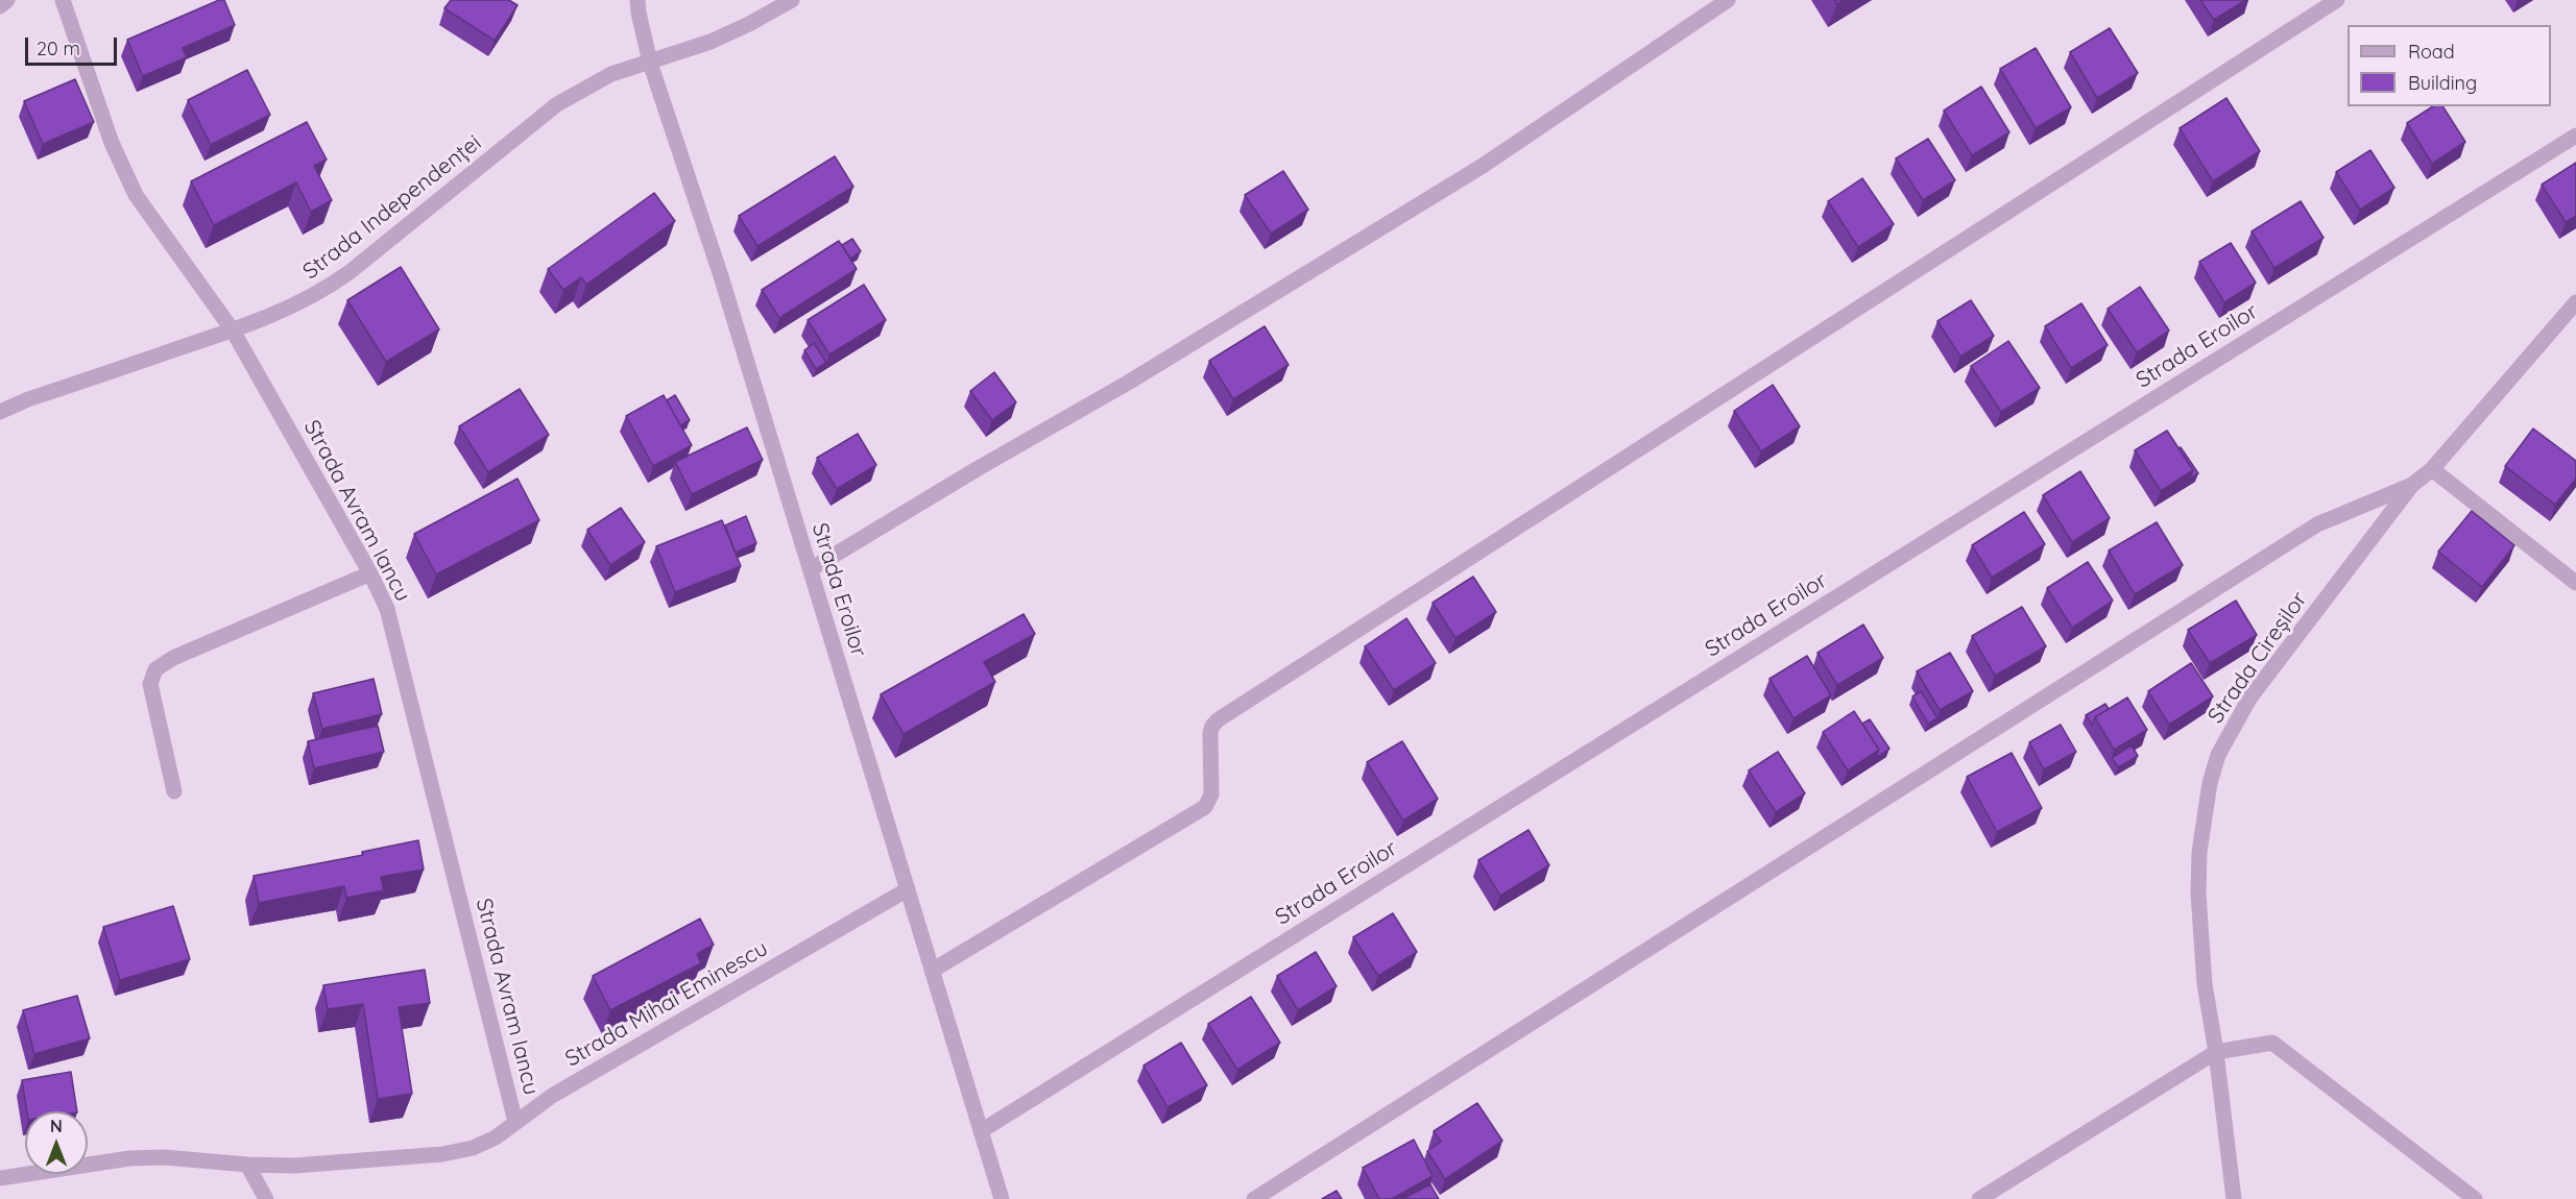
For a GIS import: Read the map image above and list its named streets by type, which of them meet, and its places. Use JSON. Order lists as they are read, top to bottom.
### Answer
{
  "streets": {
    "street": [
      "Strada Independenței",
      "Strada Eroilor",
      "Strada Avram Iancu",
      "Strada Cireșilor",
      "Strada Mihai Eminescu"
    ]
  },
  "crossings": [
    ["Strada Independenței", "Strada Eroilor"],
    ["Strada Independenței", "Strada Avram Iancu"],
    ["Strada Eroilor", "Strada Mihai Eminescu"],
    ["Strada Avram Iancu", "Strada Mihai Eminescu"]
  ],
  "legend": ["Road", "Building"],
  "scale_bar": "20 m",
  "north": "top"
}
